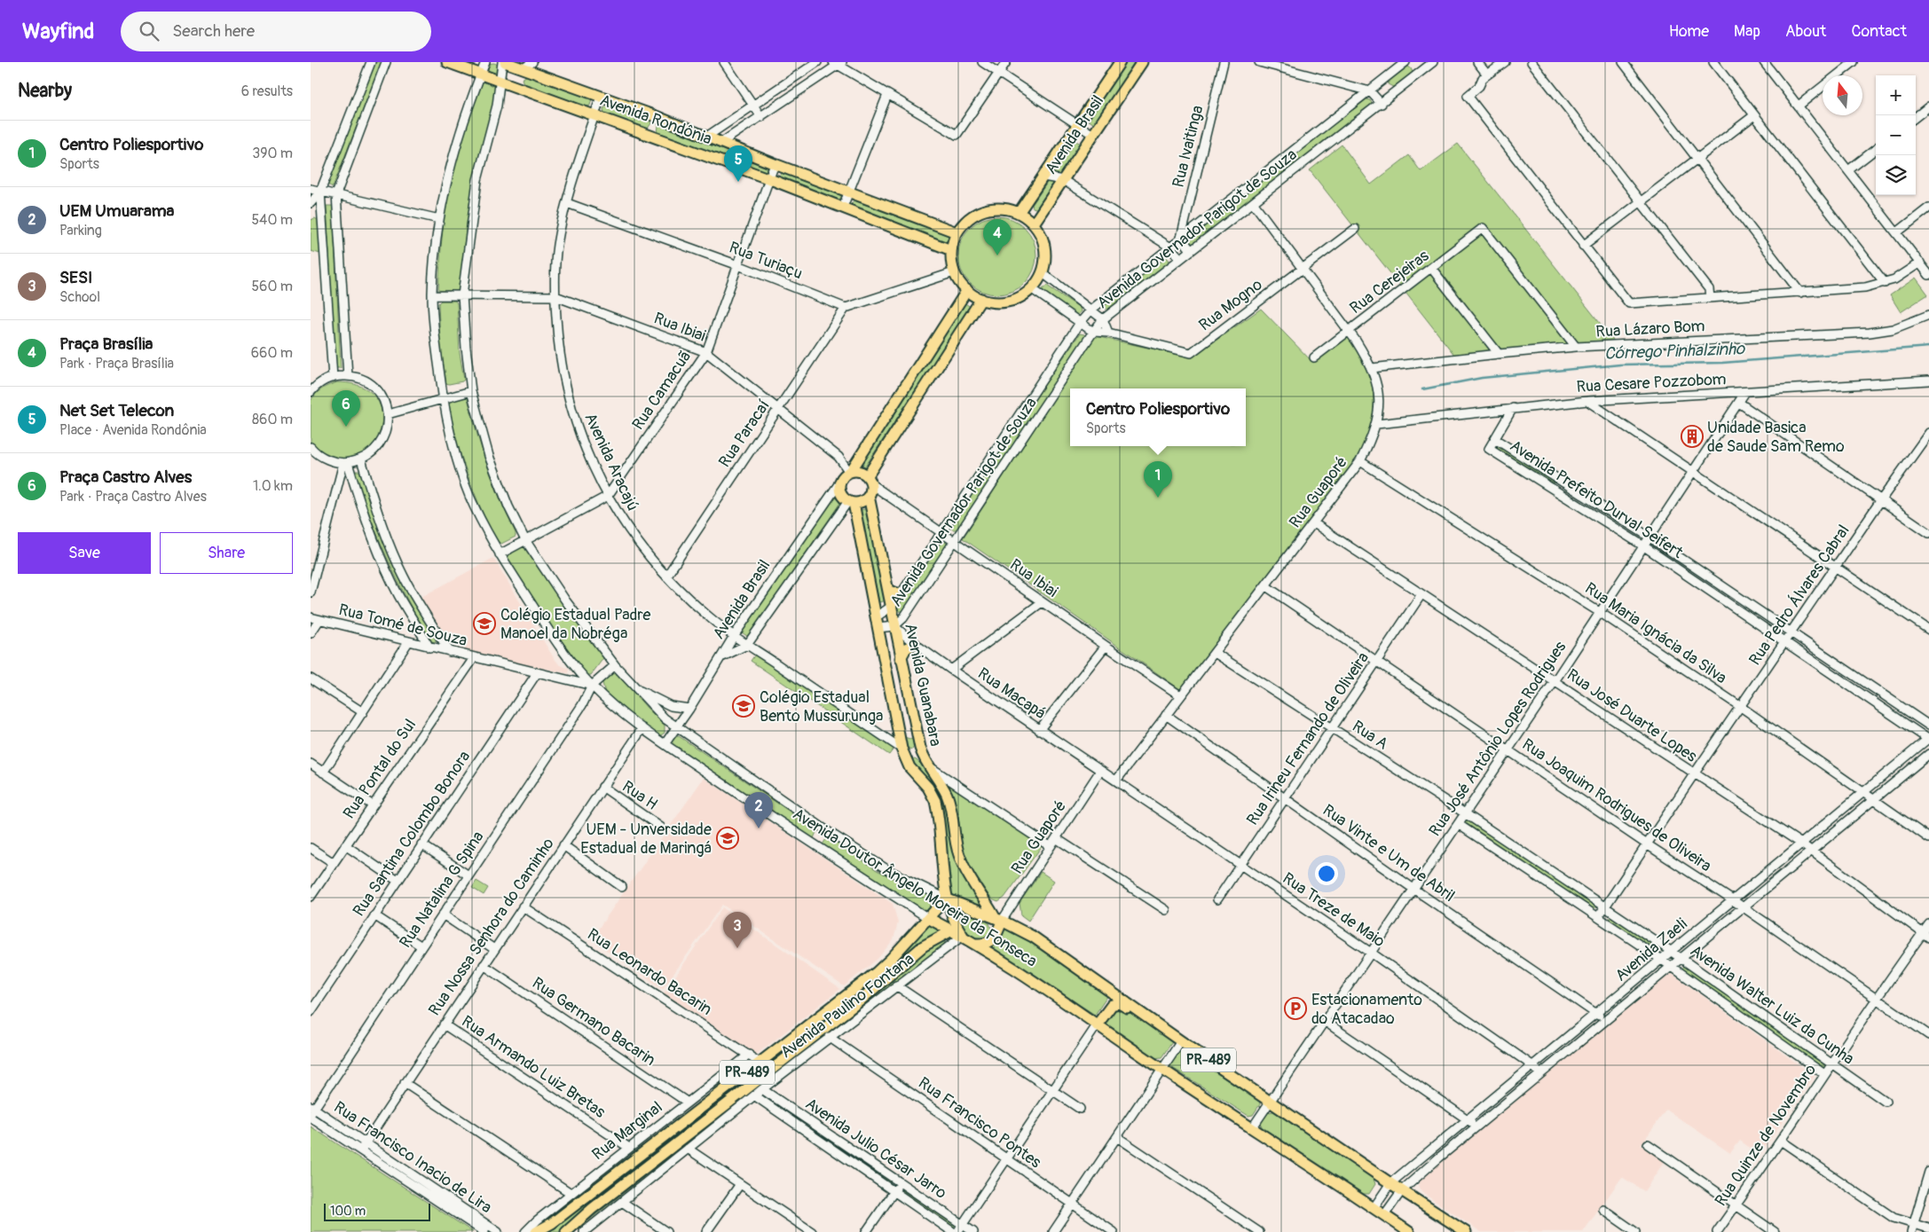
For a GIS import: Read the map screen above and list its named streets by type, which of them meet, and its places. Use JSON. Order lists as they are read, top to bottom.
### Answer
{
  "streets": {
    "main road": [
      "Avenida Rondônia",
      "Avenida Brasil",
      "Avenida Guanabara",
      "Avenida Doutor Ângelo Moreira da Fonseca",
      "PR-489"
    ],
    "street": [
      "Rua Ivaitinga",
      "Avenida Governador Parigot de Souza",
      "Rua Turiaçu",
      "Rua Cerejeiras",
      "Rua Mogno",
      "Rua Ibiai",
      "Rua Lázaro Bom",
      "Rua Cesare Pozzobom",
      "Rua Camacuã",
      "Rua Paracaí",
      "Avenida Aracajú",
      "Rua Guaporé",
      "Avenida Prefeito Durval Seifert",
      "Rua Pedro Álvares Cabral",
      "Rua Tomé de Souza",
      "Rua Maria Ignácia da Silva",
      "Rua Macapá",
      "Rua José Duarte Lopes",
      "Rua A",
      "Rua Irineu Fernando de Oliveira",
      "Rua José Antônio Lopes Rodrigues",
      "Rua Pontal do Sul",
      "Rua H",
      "Rua Joaquim Rodrigues de Oliveira",
      "Rua Santina Colombo Bonora",
      "Rua Vinte e Um de Abril",
      "Rua Natalina G Spina",
      "Rua Treze de Maio",
      "Rua Nossa Senhora do Caminho",
      "Avenida Zaeli",
      "Rua Leonardo Bacarin",
      "Avenida Walter Luiz da Cunha",
      "Avenida Paulino Fontana",
      "Rua Germano Bacarin",
      "Rua Armando Luiz Bretas",
      "Rua Francisco Pontes",
      "Rua Marginal",
      "Rua Quinze de Novembro",
      "Avenida Julio César Jarro",
      "Rua Francisco Inacio de Lira"
    ]
  },
  "crossings": [
    ["Avenida Rondônia", "Avenida Brasil"],
    ["Avenida Rondônia", "Rua Camacuã"],
    ["Avenida Rondônia", "Avenida Aracajú"],
    ["Avenida Rondônia", "Avenida Doutor Ângelo Moreira da Fonseca"],
    ["Avenida Brasil", "Rua Ibiai"],
    ["Avenida Brasil", "Avenida Aracajú"],
    ["Avenida Brasil", "Avenida Guanabara"],
    ["Rua Ivaitinga", "Avenida Governador Parigot de Souza"],
    ["Avenida Governador Parigot de Souza", "Rua Mogno"],
    ["Avenida Governador Parigot de Souza", "Rua Ibiai"],
    ["Avenida Governador Parigot de Souza", "Rua Guaporé"],
    ["Avenida Governador Parigot de Souza", "Avenida Guanabara"],
    ["Avenida Governador Parigot de Souza", "Rua Macapá"],
    ["Rua Turiaçu", "Rua Camacuã"],
    ["Rua Turiaçu", "Rua Paracaí"],
    ["Rua Turiaçu", "Avenida Aracajú"],
    ["Rua Cerejeiras", "Rua Lázaro Bom"],
    ["Rua Cerejeiras", "Rua Guaporé"],
    ["Rua Mogno", "Rua Guaporé"],
    ["Rua Ibiai", "Rua Camacuã"],
    ["Rua Ibiai", "Rua Paracaí"],
    ["Rua Ibiai", "Avenida Aracajú"],
    ["Rua Ibiai", "Rua Guaporé"],
    ["Rua Ibiai", "Avenida Guanabara"],
    ["Rua Ibiai", "Avenida Doutor Ângelo Moreira da Fonseca"],
    ["Rua Lázaro Bom", "Rua Guaporé"],
    ["Rua Cesare Pozzobom", "Rua Guaporé"],
    ["Rua Cesare Pozzobom", "Rua José Antônio Lopes Rodrigues"],
    ["Rua Camacuã", "Avenida Aracajú"],
    ["Rua Camacuã", "Avenida Doutor Ângelo Moreira da Fonseca"],
    ["Rua Paracaí", "Avenida Aracajú"],
    ["Avenida Aracajú", "Avenida Guanabara"],
    ["Rua Guaporé", "Rua Maria Ignácia da Silva"],
    ["Rua Guaporé", "Avenida Guanabara"],
    ["Rua Guaporé", "Rua Macapá"],
    ["Rua Guaporé", "Rua José Duarte Lopes"],
    ["Rua Guaporé", "Rua A"],
    ["Rua Guaporé", "Rua Joaquim Rodrigues de Oliveira"],
    ["Rua Guaporé", "Rua Vinte e Um de Abril"],
    ["Rua Guaporé", "Avenida Doutor Ângelo Moreira da Fonseca"],
    ["Rua Guaporé", "Rua Treze de Maio"],
    ["Avenida Prefeito Durval Seifert", "Rua Pedro Álvares Cabral"],
    ["Avenida Prefeito Durval Seifert", "Rua José Antônio Lopes Rodrigues"],
    ["Avenida Prefeito Durval Seifert", "Avenida Zaeli"],
    ["Rua Pedro Álvares Cabral", "Rua Maria Ignácia da Silva"],
    ["Rua Pedro Álvares Cabral", "Rua José Duarte Lopes"],
    ["Rua Pedro Álvares Cabral", "Rua Joaquim Rodrigues de Oliveira"],
    ["Rua Pedro Álvares Cabral", "Avenida Walter Luiz da Cunha"],
    ["Rua Tomé de Souza", "Rua Pontal do Sul"],
    ["Rua Tomé de Souza", "Rua Santina Colombo Bonora"],
    ["Rua Tomé de Souza", "Avenida Doutor Ângelo Moreira da Fonseca"],
    ["Rua Tomé de Souza", "Rua Natalina G Spina"],
    ["Rua Maria Ignácia da Silva", "Rua José Antônio Lopes Rodrigues"],
    ["Rua Maria Ignácia da Silva", "Avenida Zaeli"],
    ["Avenida Guanabara", "Rua Macapá"],
    ["Avenida Guanabara", "Avenida Doutor Ângelo Moreira da Fonseca"],
    ["Avenida Guanabara", "Avenida Paulino Fontana"],
    ["Avenida Guanabara", "PR-489"],
    ["Rua Macapá", "Rua Treze de Maio"],
    ["Rua José Duarte Lopes", "Rua Irineu Fernando de Oliveira"],
    ["Rua José Duarte Lopes", "Rua José Antônio Lopes Rodrigues"],
    ["Rua José Duarte Lopes", "Avenida Zaeli"],
    ["Rua José Duarte Lopes", "Rua Quinze de Novembro"],
    ["Rua A", "Rua Irineu Fernando de Oliveira"],
    ["Rua A", "Rua José Antônio Lopes Rodrigues"],
    ["Rua A", "Avenida Walter Luiz da Cunha"],
    ["Rua Irineu Fernando de Oliveira", "Rua Joaquim Rodrigues de Oliveira"],
    ["Rua Irineu Fernando de Oliveira", "Rua Vinte e Um de Abril"],
    ["Rua Irineu Fernando de Oliveira", "Rua Treze de Maio"],
    ["Rua José Antônio Lopes Rodrigues", "Rua Joaquim Rodrigues de Oliveira"],
    ["Rua José Antônio Lopes Rodrigues", "Rua Vinte e Um de Abril"],
    ["Rua José Antônio Lopes Rodrigues", "Avenida Doutor Ângelo Moreira da Fonseca"],
    ["Rua José Antônio Lopes Rodrigues", "Rua Treze de Maio"],
    ["Rua José Antônio Lopes Rodrigues", "Avenida Walter Luiz da Cunha"],
    ["Rua H", "Rua Nossa Senhora do Caminho"],
    ["Rua Joaquim Rodrigues de Oliveira", "Avenida Zaeli"],
    ["Rua Joaquim Rodrigues de Oliveira", "Rua Quinze de Novembro"],
    ["Rua Vinte e Um de Abril", "Avenida Zaeli"],
    ["Avenida Doutor Ângelo Moreira da Fonseca", "Rua Natalina G Spina"],
    ["Avenida Doutor Ângelo Moreira da Fonseca", "Rua Nossa Senhora do Caminho"],
    ["Avenida Doutor Ângelo Moreira da Fonseca", "Avenida Zaeli"],
    ["Avenida Doutor Ângelo Moreira da Fonseca", "Avenida Paulino Fontana"],
    ["Avenida Doutor Ângelo Moreira da Fonseca", "PR-489"],
    ["Rua Natalina G Spina", "Rua Francisco Inacio de Lira"],
    ["Rua Treze de Maio", "Avenida Zaeli"],
    ["Rua Nossa Senhora do Caminho", "Rua Leonardo Bacarin"],
    ["Rua Nossa Senhora do Caminho", "Rua Germano Bacarin"],
    ["Rua Nossa Senhora do Caminho", "Rua Armando Luiz Bretas"],
    ["Rua Nossa Senhora do Caminho", "Rua Francisco Inacio de Lira"],
    ["Avenida Zaeli", "Avenida Walter Luiz da Cunha"],
    ["Rua Leonardo Bacarin", "PR-489"],
    ["Rua Leonardo Bacarin", "Rua Marginal"],
    ["Avenida Walter Luiz da Cunha", "Rua Quinze de Novembro"],
    ["Avenida Paulino Fontana", "Rua Francisco Pontes"],
    ["Avenida Paulino Fontana", "Avenida Julio César Jarro"],
    ["Rua Germano Bacarin", "Rua Marginal"],
    ["Rua Armando Luiz Bretas", "Rua Marginal"]
  ],
  "water": ["Córrego Pinhalzinho"],
  "places": {
    "building": ["Unidade Basica de Saude Sam Remo"],
    "school or university": ["Colégio Estadual Padre Manoel da Nobréga", "Colégio Estadual Bento Mussurunga", "UEM - Unversidade Estadual de Maringá"],
    "parking": ["Estacionamento do Atacadao"]
  },
  "scale_bar": "100 m",
  "north": "top",
  "page": {
    "header": "Wayfind",
    "search": "Search here",
    "nav": [
      "Home",
      "Map",
      "About",
      "Contact"
    ],
    "heading": ["Nearby", "6 results"],
    "map_buttons": ["+", "−"],
    "list": [
      {
        "mark": "1",
        "name": "Centro Poliesportivo",
        "note": "Sports",
        "value": "390 m"
      },
      {
        "mark": "2",
        "name": "UEM Umuarama",
        "note": "Parking",
        "value": "540 m"
      },
      {
        "mark": "3",
        "name": "SESI",
        "note": "School",
        "value": "560 m"
      },
      {
        "mark": "4",
        "name": "Praça Brasília",
        "note": "Park · Praça Brasília",
        "value": "660 m"
      },
      {
        "mark": "5",
        "name": "Net Set Telecon",
        "note": "Place · Avenida Rondônia",
        "value": "860 m"
      },
      {
        "mark": "6",
        "name": "Praça Castro Alves",
        "note": "Park · Praça Castro Alves",
        "value": "1.0 km"
      }
    ],
    "pins": [
      "5",
      "4",
      "6",
      "1",
      "2",
      "3"
    ],
    "popup": ["Centro Poliesportivo", "Sports"],
    "buttons": ["Save", "Share"],
    "scale": "100 m"
  }
}
